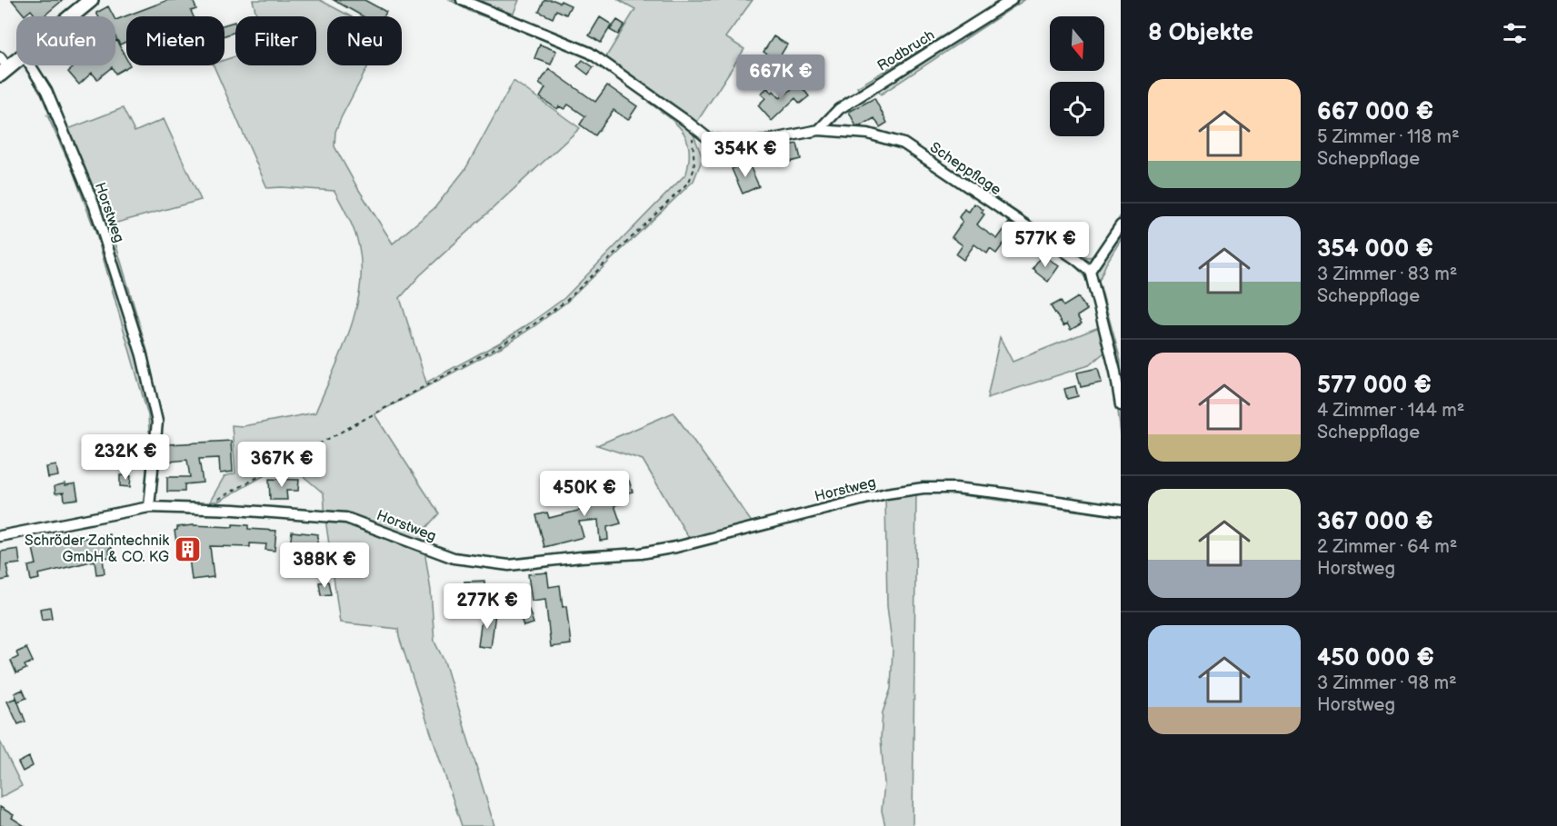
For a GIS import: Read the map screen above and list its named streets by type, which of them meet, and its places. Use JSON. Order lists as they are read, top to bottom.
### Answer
{
  "streets": {
    "street": ["Rodbruch", "Scheppflage", "Horstweg"]
  },
  "crossings": [
    ["Rodbruch", "Scheppflage"]
  ],
  "places": {
    "building": ["Schröder Zahntechnik GmbH & CO. KG"]
  },
  "north": "bottom",
  "page": {
    "heading": "8 Objekte",
    "chip": [
      "Kaufen",
      "Mieten",
      "Filter",
      "Neu"
    ],
    "price": [
      "667K €",
      "354K €",
      "577K €",
      "232K €",
      "367K €",
      "450K €",
      "388K €",
      "277K €"
    ],
    "list": [
      {
        "name": "667 000 €",
        "note": "5 Zimmer · 118 m² · Scheppflage"
      },
      {
        "name": "354 000 €",
        "note": "3 Zimmer · 83 m² · Scheppflage"
      },
      {
        "name": "577 000 €",
        "note": "4 Zimmer · 144 m² · Scheppflage"
      },
      {
        "name": "367 000 €",
        "note": "2 Zimmer · 64 m² · Horstweg"
      },
      {
        "name": "450 000 €",
        "note": "3 Zimmer · 98 m² · Horstweg"
      }
    ]
  }
}
